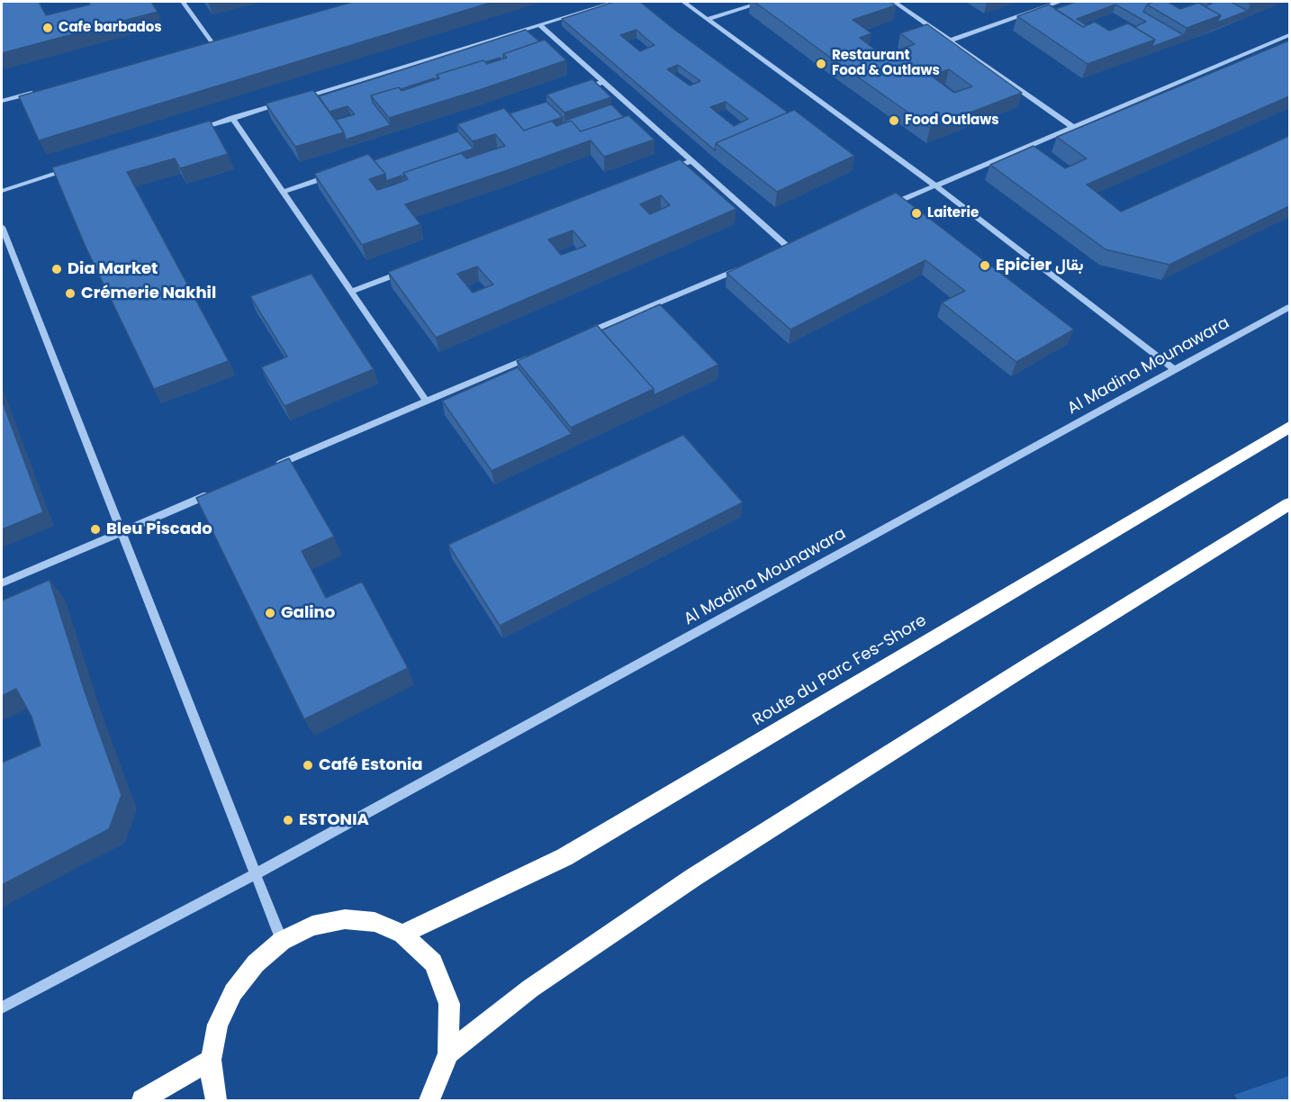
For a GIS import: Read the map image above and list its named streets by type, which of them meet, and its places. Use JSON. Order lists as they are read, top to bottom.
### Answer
{
  "streets": {
    "highway": ["Route du Parc Fes-Shore"],
    "street": ["Al Madina Mounawara"]
  },
  "places": [
    "Cafe barbados",
    "Restaurant Food & Outlaws",
    "Food Outlaws",
    "Laiterie",
    "Epicier بقال",
    "Dia Market",
    "Crémerie Nakhil",
    "Bleu Piscado",
    "Galino",
    "Café Estonia",
    "ESTONIA"
  ]
}
